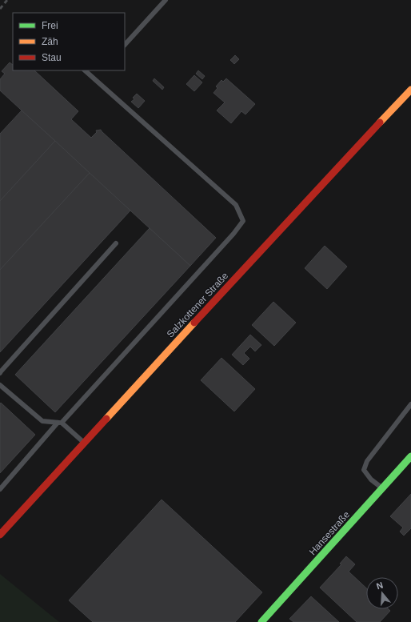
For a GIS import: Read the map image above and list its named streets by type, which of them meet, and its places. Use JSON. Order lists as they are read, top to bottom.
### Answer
{
  "streets": {
    "main road": ["Salzkottener Straße", "Hansestraße"]
  },
  "legend": ["Frei", "Zäh", "Stau"],
  "north": "top"
}
